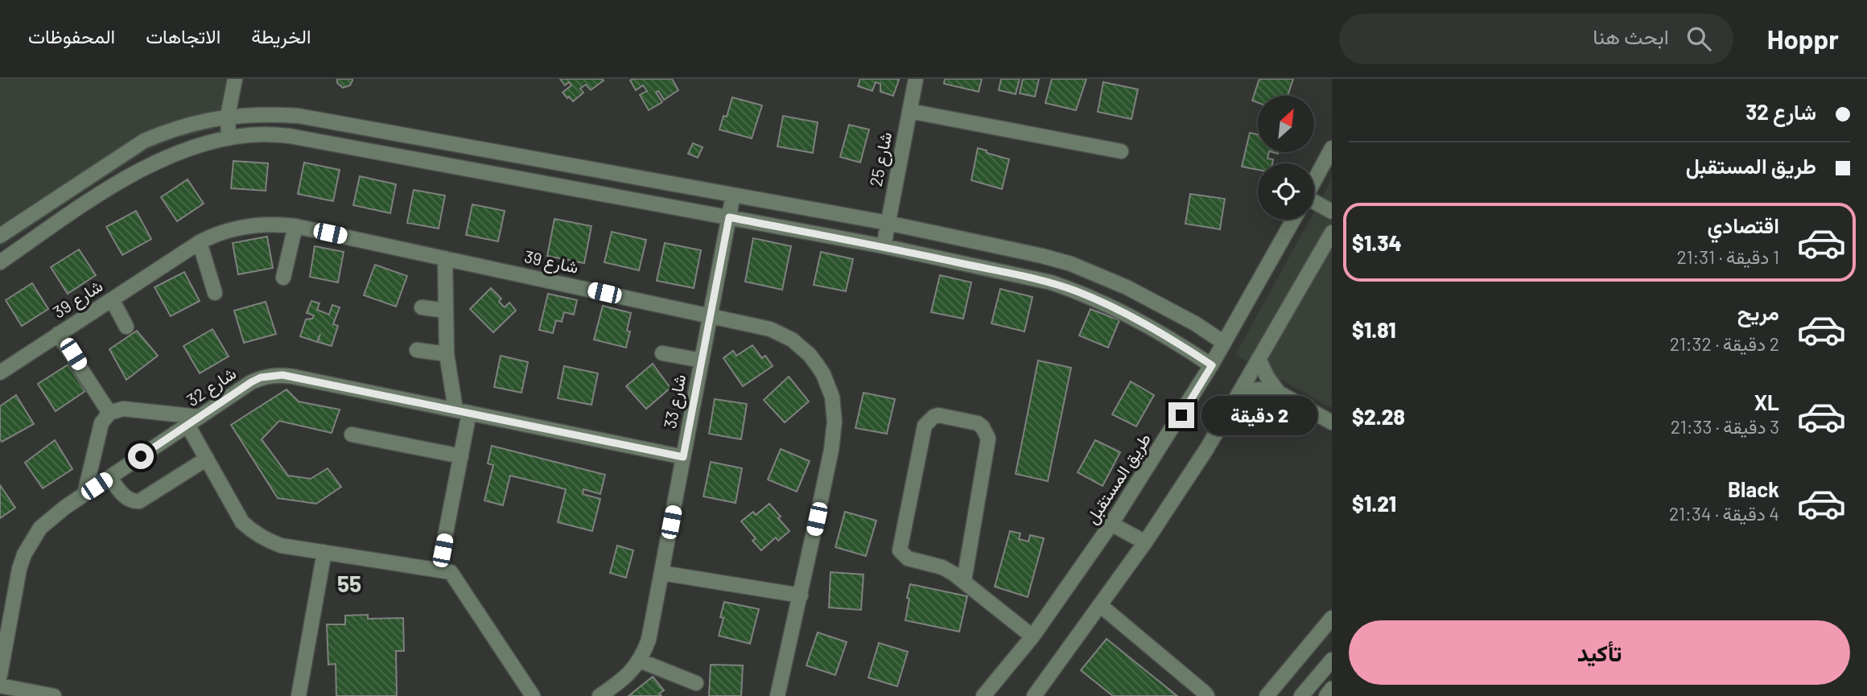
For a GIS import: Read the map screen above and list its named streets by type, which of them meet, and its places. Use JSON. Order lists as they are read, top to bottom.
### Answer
{
  "streets": {
    "street": [
      "شارع 25",
      "شارع 39",
      "شارع 32",
      "شارع 33",
      "طريق المستقبل"
    ]
  },
  "crossings": [
    ["شارع 39", "شارع 33"],
    ["شارع 32", "شارع 33"]
  ],
  "districts": ["55"],
  "north": "top right",
  "page": {
    "header": "Hoppr",
    "search": "ابحث هنا",
    "nav": ["الخريطة", "الاتجاهات", "المحفوظات"],
    "banner": ["شارع 32", "طريق المستقبل"],
    "list": [
      {
        "name": "اقتصادي",
        "note": "1 دقيقة · 21:31",
        "value": "$1.34"
      },
      {
        "name": "مريح",
        "note": "2 دقيقة · 21:32",
        "value": "$1.81"
      },
      {
        "name": "XL",
        "note": "3 دقيقة · 21:33",
        "value": "$2.28"
      },
      {
        "name": "Black",
        "note": "4 دقيقة · 21:34",
        "value": "$1.21"
      }
    ],
    "bubble": "2 دقيقة",
    "buttons": "تأكيد"
  }
}
